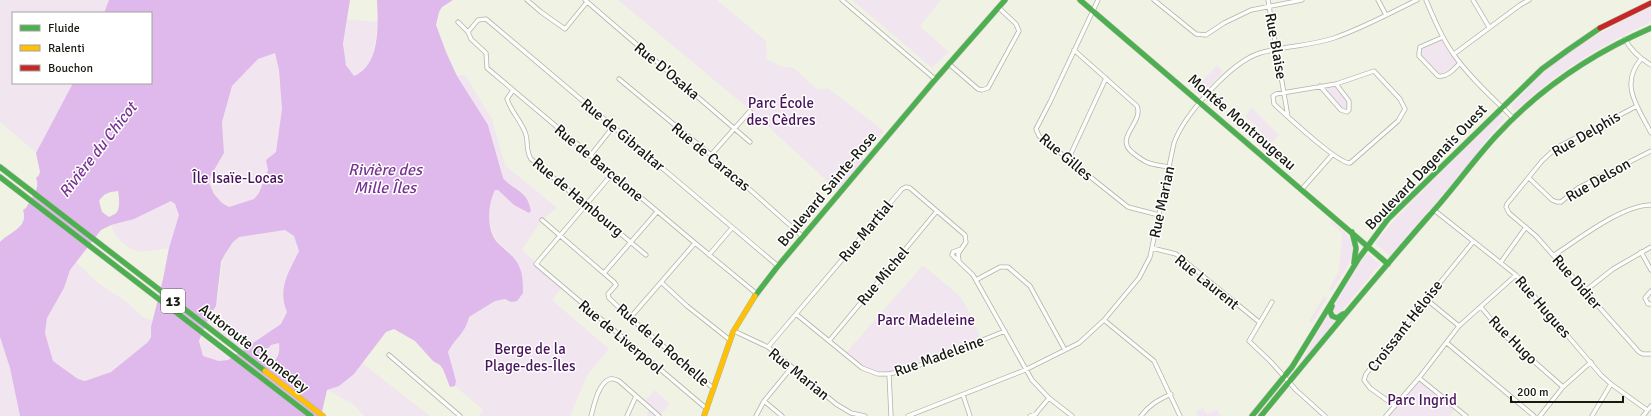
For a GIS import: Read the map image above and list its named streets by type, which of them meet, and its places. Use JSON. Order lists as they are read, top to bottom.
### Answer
{
  "streets": {
    "main road": [
      "Montée Montrougeau",
      "Boulevard Dagenais Ouest",
      "Boulevard Sainte-Rose",
      "13",
      "Autoroute Chomedey"
    ],
    "street": [
      "Rue Blaise",
      "Rue D'Osaka",
      "Rue Delphis",
      "Rue de Gibraltar",
      "Rue de Caracas",
      "Rue Gilles",
      "Rue de Barcelone",
      "Rue Delson",
      "Rue de Hambourg",
      "Rue Marian",
      "Rue Martial",
      "Rue Michel",
      "Rue Laurent",
      "Rue Didier",
      "Rue Hugues",
      "Croissant Héloise",
      "Rue de Liverpool",
      "Rue Hugo",
      "Rue de la Rochelle",
      "Rue Madeleine"
    ]
  },
  "crossings": [
    ["Rue Blaise", "Rue Marian"],
    ["Montée Montrougeau", "Rue Gilles"],
    ["Montée Montrougeau", "Boulevard Dagenais Ouest"],
    ["Montée Montrougeau", "Rue Marian"],
    ["Rue Delphis", "Rue Delson"],
    ["Rue Delphis", "Rue Didier"],
    ["Rue de Gibraltar", "Rue de Barcelone"],
    ["Rue de Gibraltar", "Boulevard Sainte-Rose"],
    ["Rue de Caracas", "Boulevard Sainte-Rose"],
    ["Rue Gilles", "Rue Marian"],
    ["Rue de Barcelone", "Boulevard Sainte-Rose"],
    ["Rue de Barcelone", "Rue de Hambourg"],
    ["Boulevard Dagenais Ouest", "Rue Hugues"],
    ["Boulevard Sainte-Rose", "Rue Marian"],
    ["Boulevard Sainte-Rose", "Rue de Liverpool"],
    ["Boulevard Sainte-Rose", "Rue de la Rochelle"],
    ["Rue Marian", "Rue Martial"],
    ["Rue Marian", "Rue Laurent"],
    ["Rue Martial", "Rue Michel"],
    ["Rue Martial", "Rue Madeleine"],
    ["Rue Michel", "Rue Madeleine"],
    ["Rue Hugues", "Croissant Héloise"],
    ["Rue de Liverpool", "Rue de la Rochelle"]
  ],
  "water": ["Rivière du Chicot", "Rivière des Mille Îles"],
  "parks": [
    "Parc École des Cèdres",
    "Île Isaïe-Locas",
    "Parc Madeleine",
    "Berge de la Plage-des-Îles",
    "Parc Ingrid"
  ],
  "legend": ["Fluide", "Ralenti", "Bouchon"],
  "scale_bar": "200 m"
}
